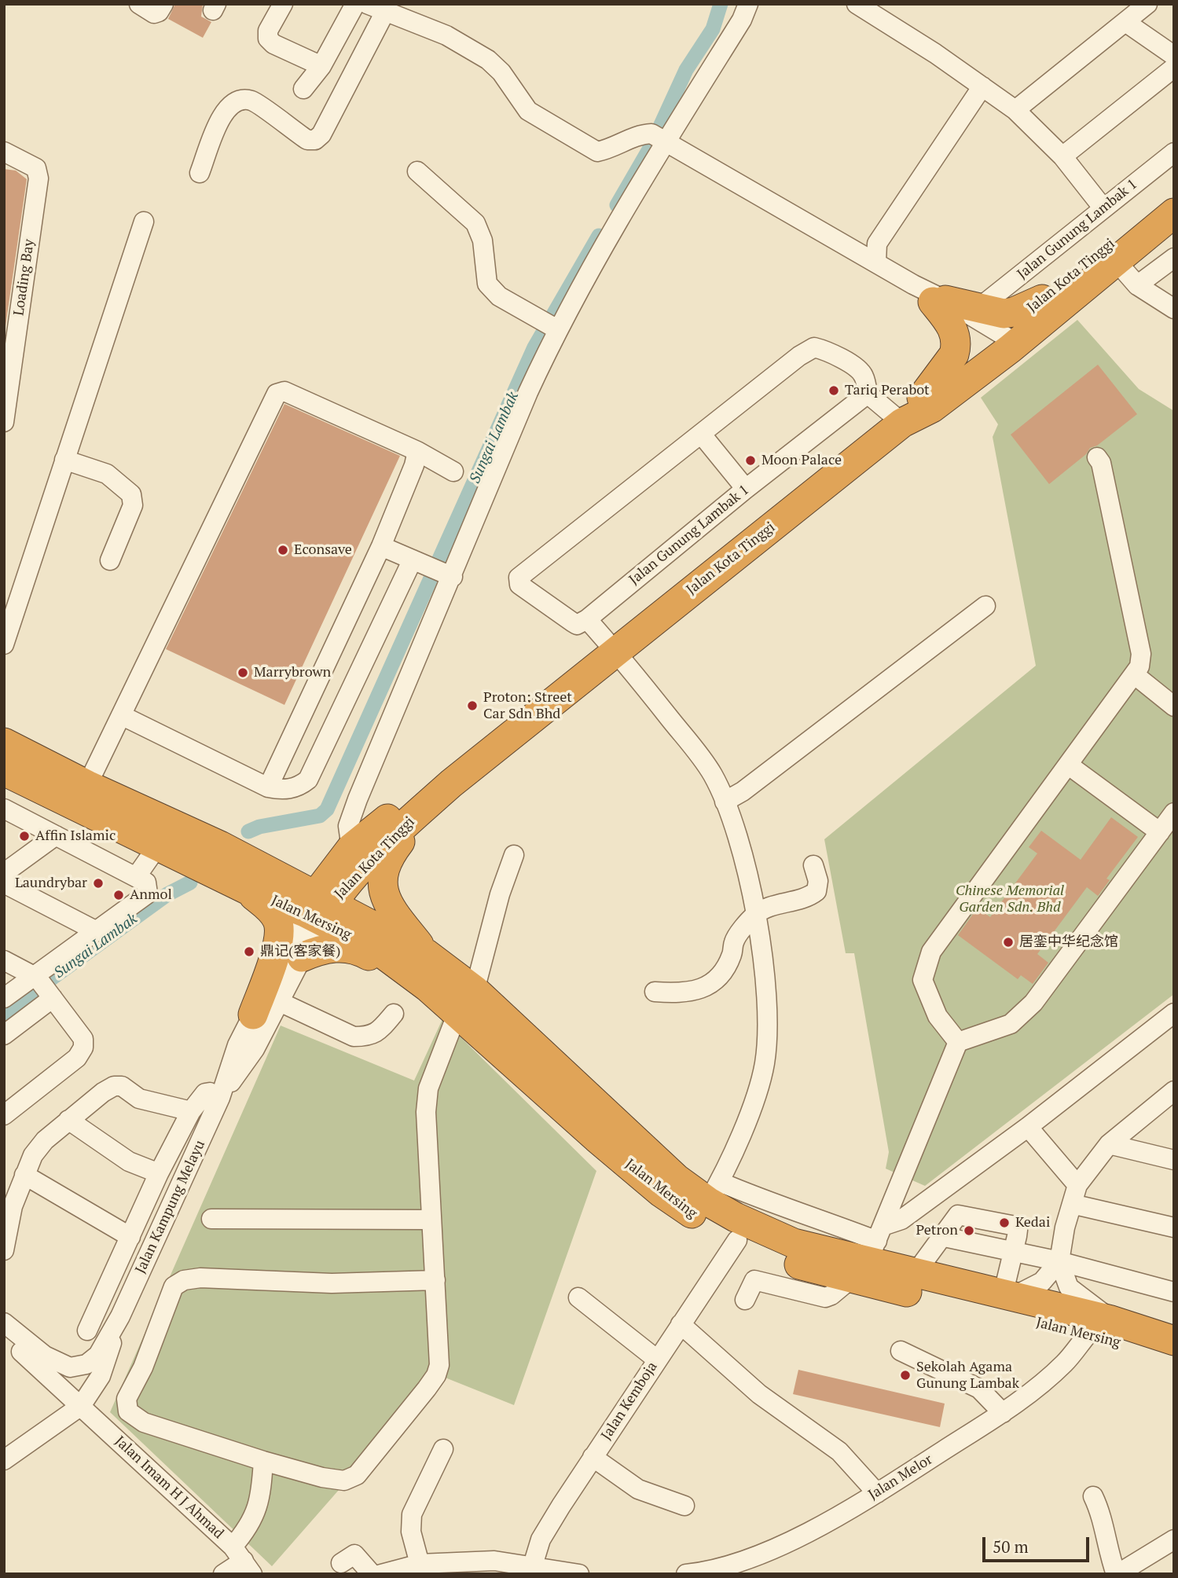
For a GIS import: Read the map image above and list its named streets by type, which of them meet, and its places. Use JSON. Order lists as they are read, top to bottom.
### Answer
{
  "streets": {
    "highway": ["Jalan Kota Tinggi", "Jalan Mersing"],
    "street": [
      "Jalan Gunung Lambak 1",
      "Loading Bay",
      "Jalan Kampung Melayu",
      "Jalan Kemboja",
      "Jalan Melor",
      "Jalan Imam H J Ahmad"
    ]
  },
  "crossings": [
    ["Jalan Kota Tinggi", "Jalan Mersing"],
    ["Jalan Kota Tinggi", "Jalan Kampung Melayu"],
    ["Jalan Mersing", "Jalan Kampung Melayu"],
    ["Jalan Mersing", "Jalan Kemboja"],
    ["Jalan Mersing", "Jalan Melor"]
  ],
  "water": ["Sungai Lambak"],
  "parks": ["Chinese Memorial Garden Sdn. Bhd"],
  "places": [
    "Tariq Perabot",
    "Moon Palace",
    "Econsave",
    "Marrybrown",
    "Proton: Street Car Sdn Bhd",
    "Affin Islamic",
    "Laundrybar",
    "Anmol",
    "居銮中华纪念馆",
    "鼎记(客家餐)",
    "Kedai",
    "Petron",
    "Sekolah Agama Gunung Lambak"
  ],
  "scale_bar": "50 m"
}
